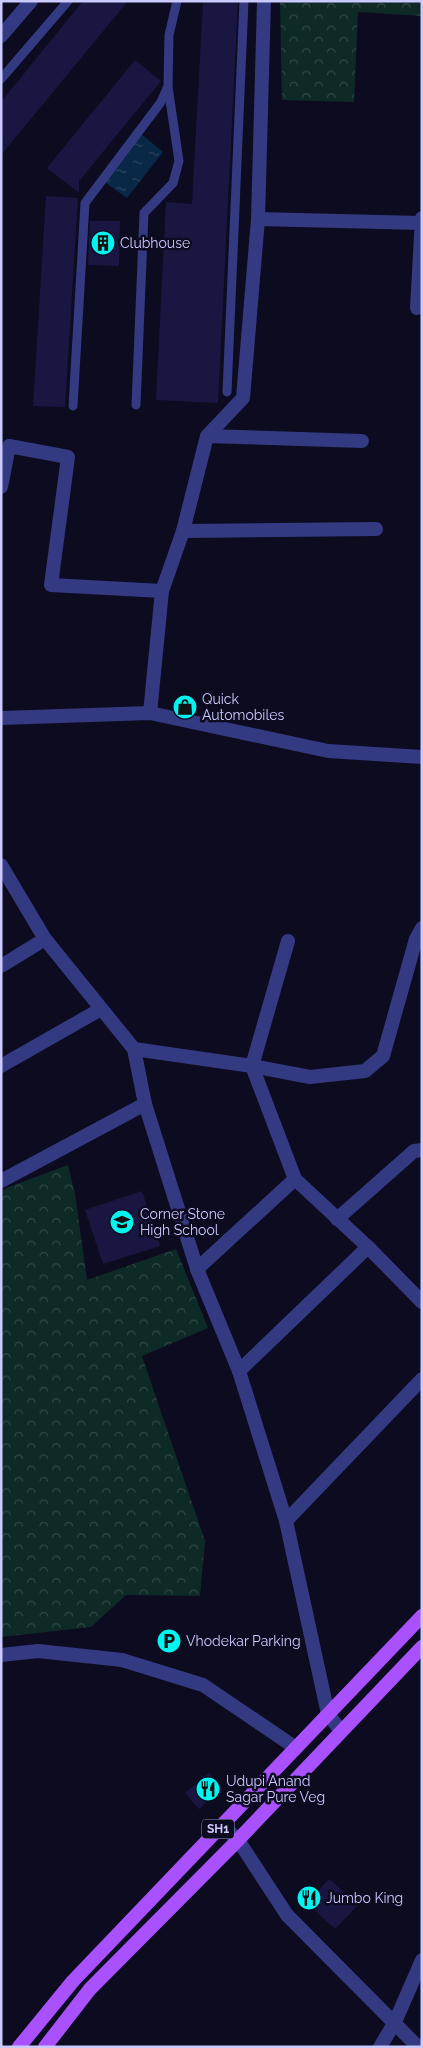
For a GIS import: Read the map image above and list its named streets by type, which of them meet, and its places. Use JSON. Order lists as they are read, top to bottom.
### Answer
{
  "streets": {
    "main road": ["SH1"]
  },
  "places": {
    "building": ["Clubhouse"],
    "shop": ["Quick Automobiles"],
    "school or university": ["Corner Stone High School"],
    "parking": ["Vhodekar Parking"],
    "restaurant": ["Udupi Anand Sagar Pure Veg", "Jumbo King"]
  }
}
